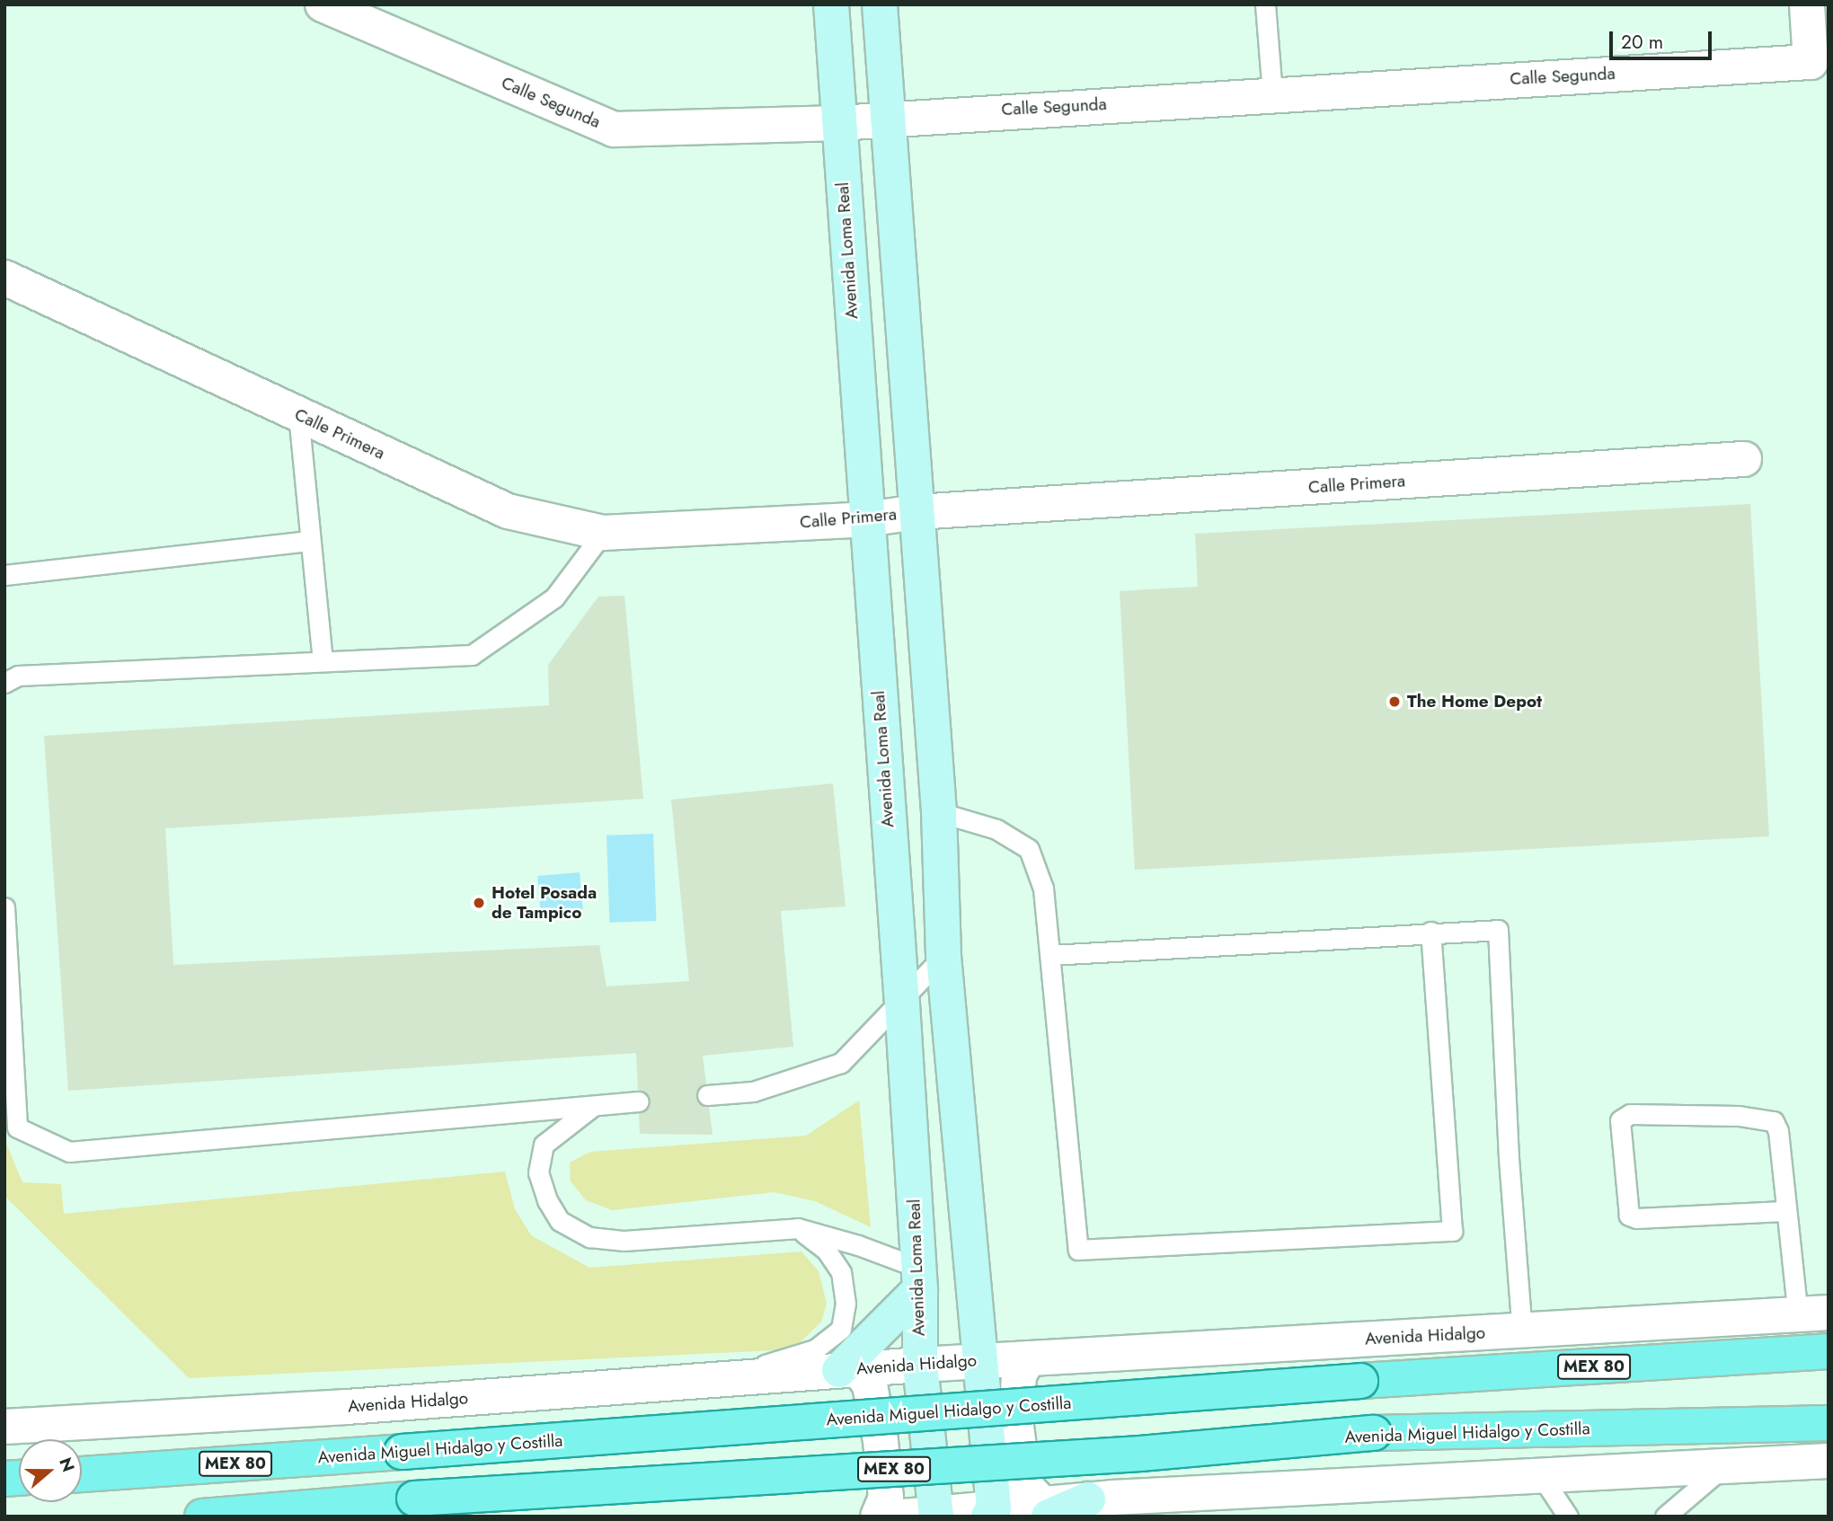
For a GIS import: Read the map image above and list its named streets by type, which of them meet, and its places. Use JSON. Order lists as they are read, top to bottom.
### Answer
{
  "streets": {
    "main road": ["Avenida Loma Real", "MEX 80", "Avenida Miguel Hidalgo y Costilla"],
    "street": ["Calle Segunda", "Calle Primera", "Avenida Hidalgo"]
  },
  "crossings": [
    ["Calle Segunda", "Avenida Loma Real"],
    ["Avenida Loma Real", "Calle Primera"],
    ["Avenida Loma Real", "Avenida Hidalgo"]
  ],
  "places": ["The Home Depot", "Hotel Posada de Tampico"],
  "scale_bar": "20 m",
  "north": "right"
}
